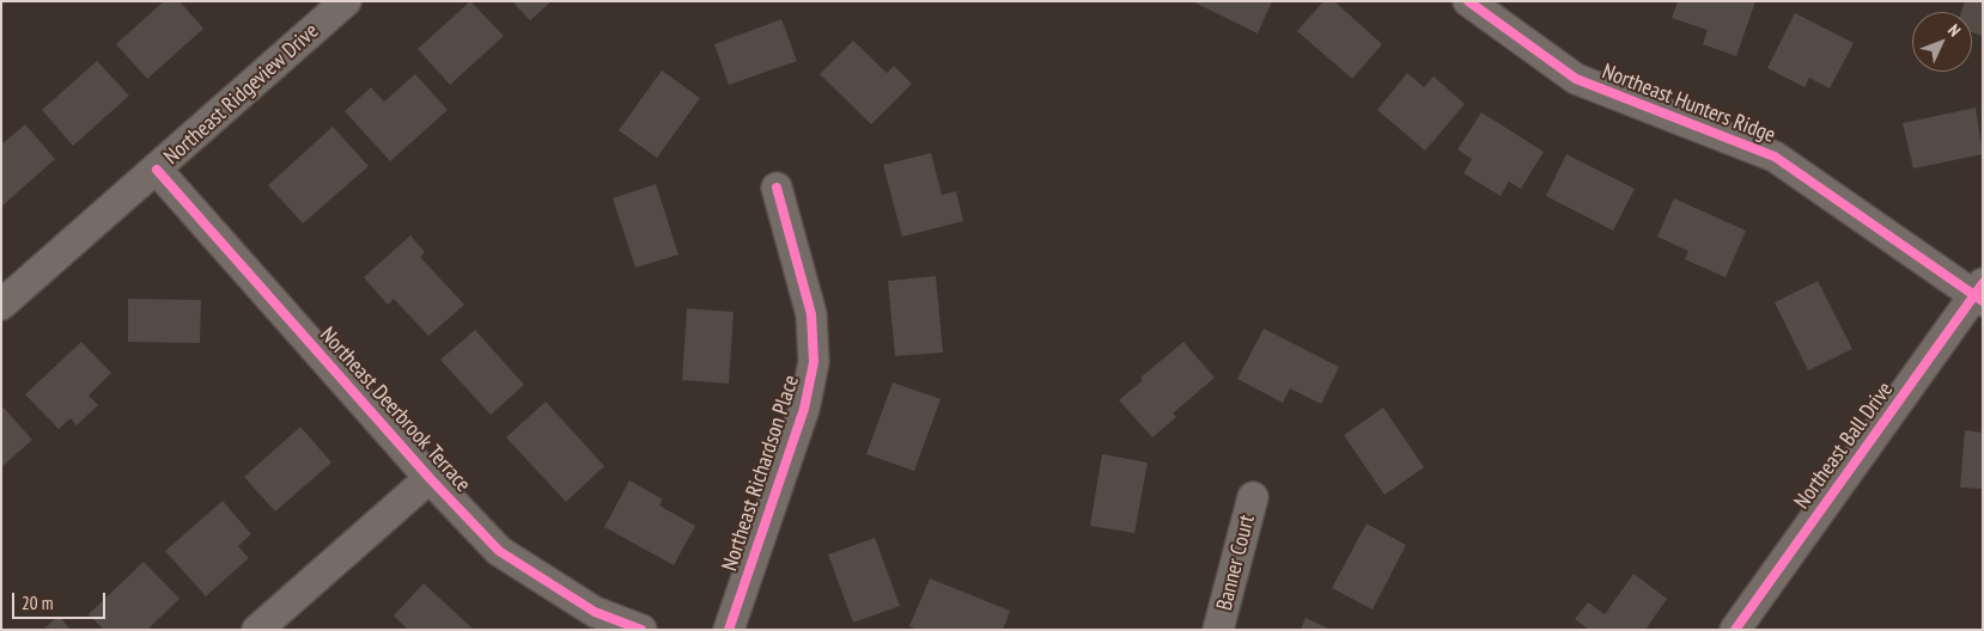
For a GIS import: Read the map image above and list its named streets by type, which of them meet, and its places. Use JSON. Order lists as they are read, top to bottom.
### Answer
{
  "streets": {
    "street": [
      "Northeast Ridgeview Drive",
      "Northeast Hunters Ridge",
      "Northeast Deerbrook Terrace",
      "Northeast Ball Drive",
      "Northeast Richardson Place",
      "Banner Court"
    ]
  },
  "crossings": [
    ["Northeast Ridgeview Drive", "Northeast Deerbrook Terrace"],
    ["Northeast Hunters Ridge", "Northeast Ball Drive"]
  ],
  "scale_bar": "20 m",
  "north": "top right"
}
